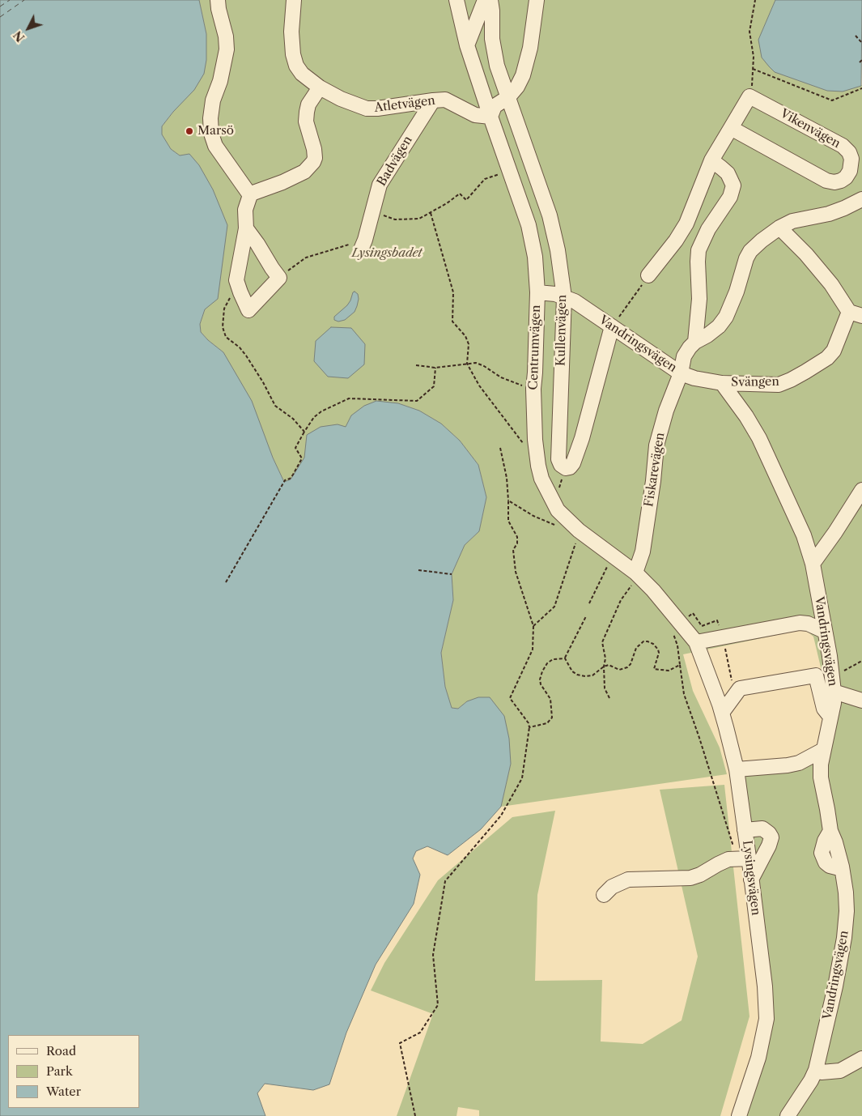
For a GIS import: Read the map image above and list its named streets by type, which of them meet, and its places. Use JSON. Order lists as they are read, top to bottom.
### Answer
{
  "streets": {
    "street": [
      "Atletvägen",
      "Vikenvägen",
      "Badvägen",
      "Kullenvägen",
      "Vandringsvägen",
      "Centrumvägen",
      "Svängen",
      "Fiskarevägen",
      "Lysingsvägen"
    ]
  },
  "crossings": [
    ["Atletvägen", "Badvägen"],
    ["Atletvägen", "Centrumvägen"],
    ["Kullenvägen", "Vandringsvägen"],
    ["Vandringsvägen", "Centrumvägen"],
    ["Vandringsvägen", "Svängen"],
    ["Vandringsvägen", "Fiskarevägen"],
    ["Vandringsvägen", "Lysingsvägen"],
    ["Centrumvägen", "Fiskarevägen"],
    ["Centrumvägen", "Lysingsvägen"]
  ],
  "parks": ["Lysingsbadet"],
  "places": ["Marsö"],
  "legend": ["Road", "Park", "Water"],
  "north": "bottom left"
}
